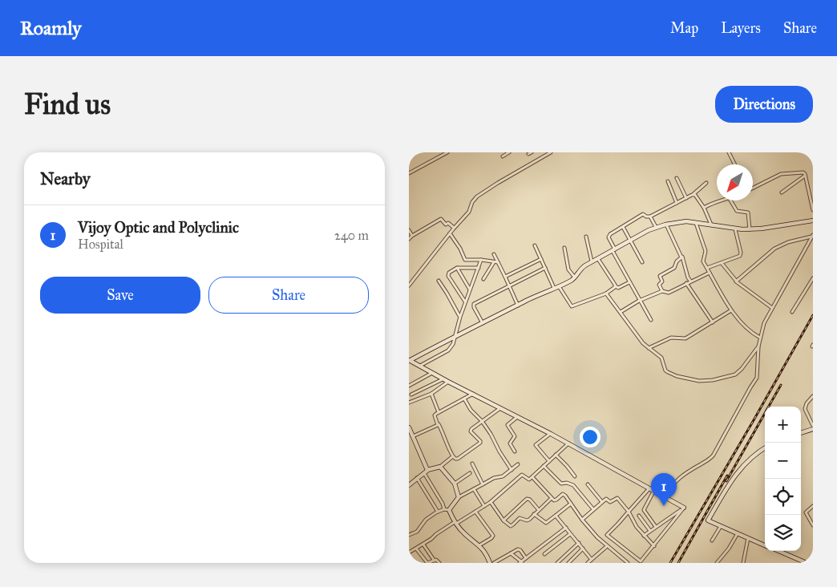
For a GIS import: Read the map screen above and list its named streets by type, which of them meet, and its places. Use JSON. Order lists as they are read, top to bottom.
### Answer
{
  "north": "bottom left",
  "page": {
    "header": "Roamly",
    "nav": ["Map", "Layers", "Share"],
    "buttons": [
      "Directions",
      ["Save", "Share"]
    ],
    "title": "Find us",
    "heading": "Nearby",
    "list": [
      {
        "mark": "1",
        "name": "Vijoy Optic and Polyclinic",
        "note": "Hospital",
        "value": "240 m"
      }
    ],
    "map_buttons": ["+", "−"],
    "pins": "1"
  }
}
